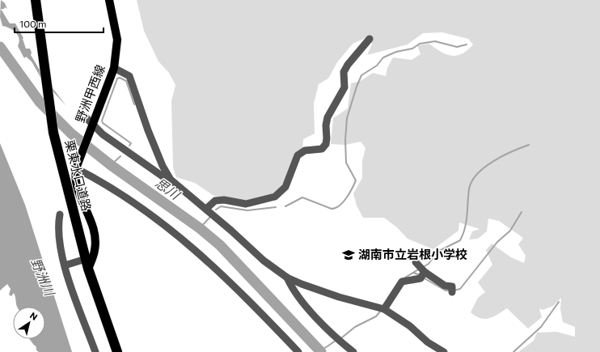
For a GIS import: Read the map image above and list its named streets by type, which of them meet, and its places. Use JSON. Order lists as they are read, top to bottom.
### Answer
{
  "streets": {
    "highway": ["栗東水口道路"],
    "main road": ["野洲甲西線"]
  },
  "crossings": [
    ["野洲甲西線", "栗東水口道路"]
  ],
  "water": ["思川", "野洲川"],
  "places": {
    "school or university": ["湖南市立岩根小学校"]
  },
  "scale_bar": "100 m",
  "north": "top right"
}
